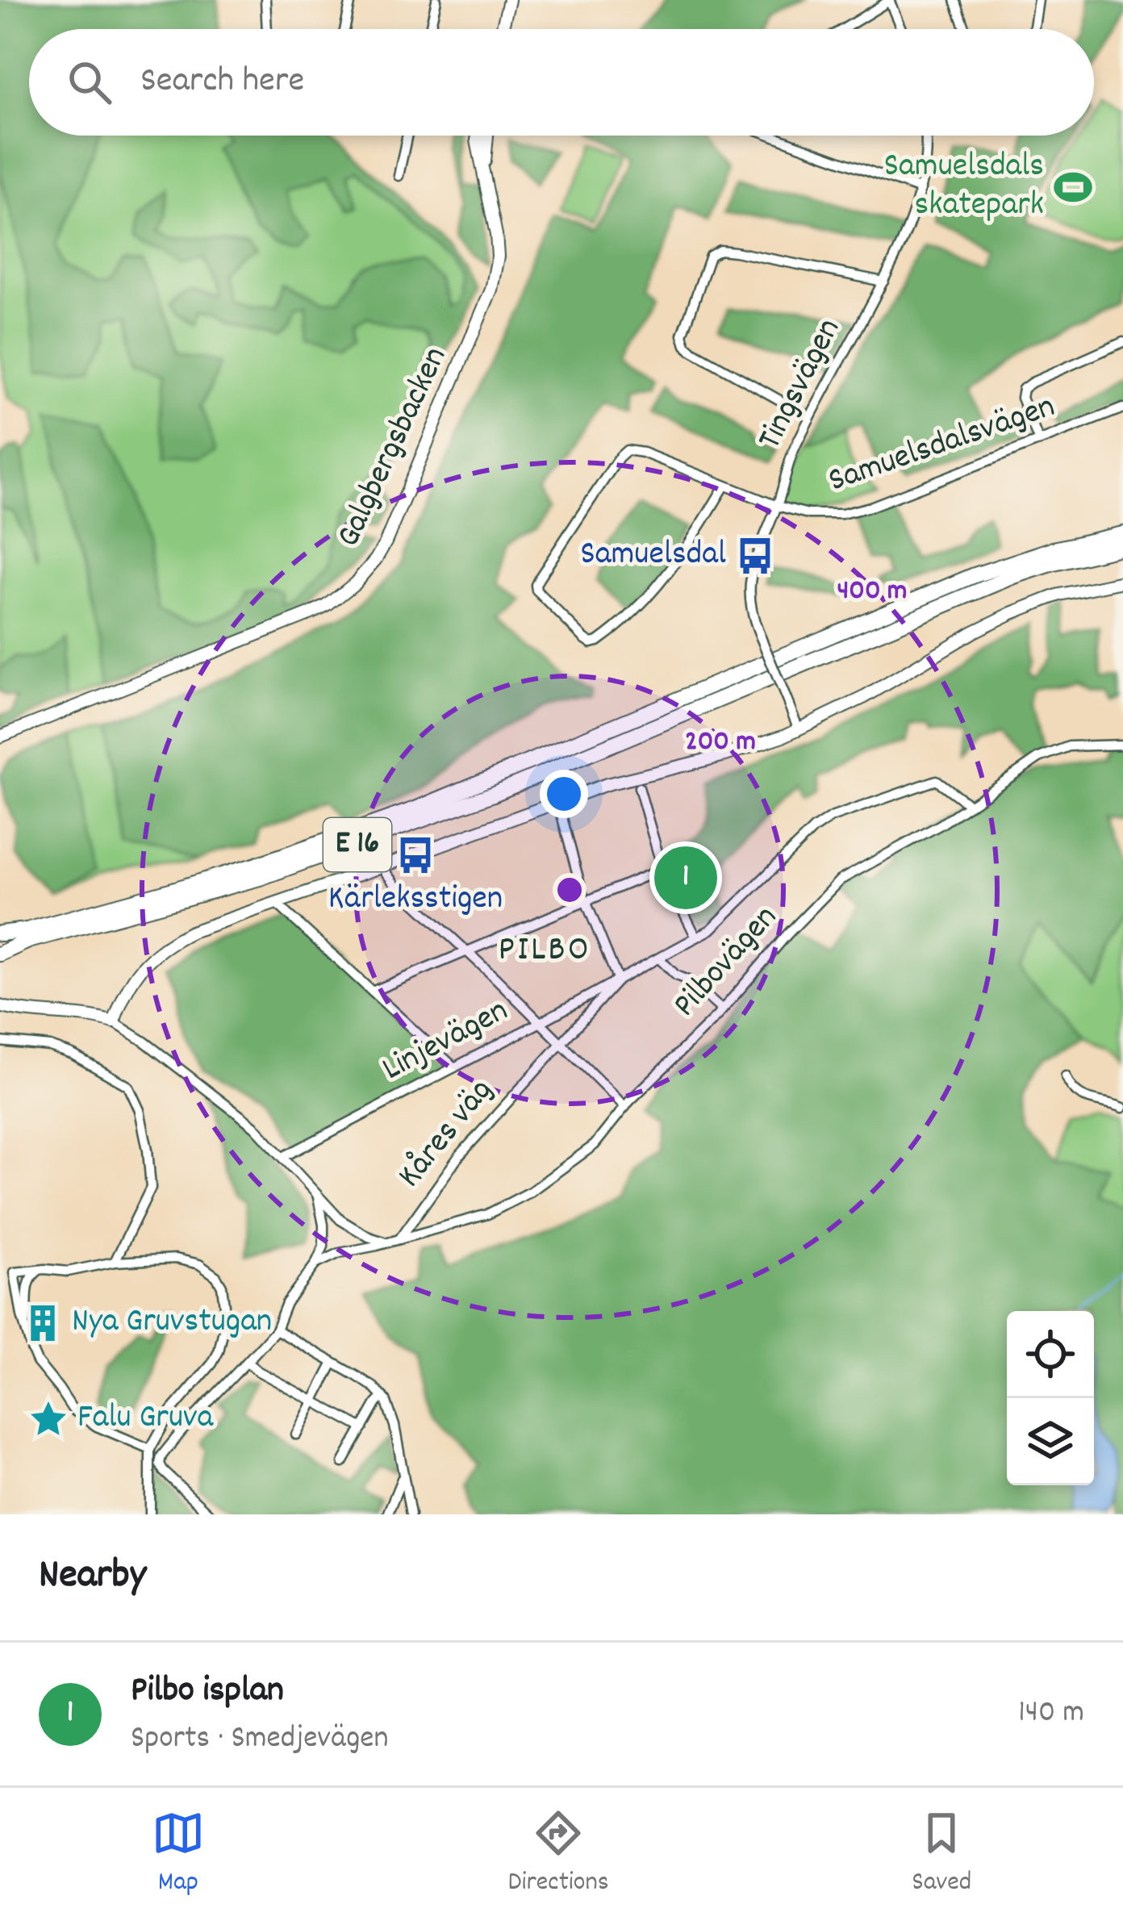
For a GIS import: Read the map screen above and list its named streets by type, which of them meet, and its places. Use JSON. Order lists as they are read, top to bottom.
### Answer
{
  "streets": {
    "highway": ["E 16"],
    "street": [
      "Tingsvägen",
      "Samuelsdalsvägen",
      "Galgbergsbacken",
      "Pilbovägen",
      "Linjevägen",
      "Kåres väg"
    ]
  },
  "crossings": [
    ["Tingsvägen", "Samuelsdalsvägen"],
    ["Pilbovägen", "Linjevägen"],
    ["Pilbovägen", "Kåres väg"],
    ["Linjevägen", "Kåres väg"]
  ],
  "districts": ["PILBO"],
  "places": {
    "sports": ["Samuelsdals skatepark"],
    "bus stop": ["Samuelsdal", "Kärleksstigen"],
    "building": ["Nya Gruvstugan"],
    "place": ["Falu Gruva"]
  },
  "page": {
    "search": "Search here",
    "pins": "1",
    "heading": "Nearby",
    "list": [
      {
        "mark": "1",
        "name": "Pilbo isplan",
        "note": "Sports · Smedjevägen",
        "value": "140 m"
      }
    ],
    "nav": ["Map", "Directions", "Saved"]
  },
  "rings": ["400 m", "200 m"]
}
